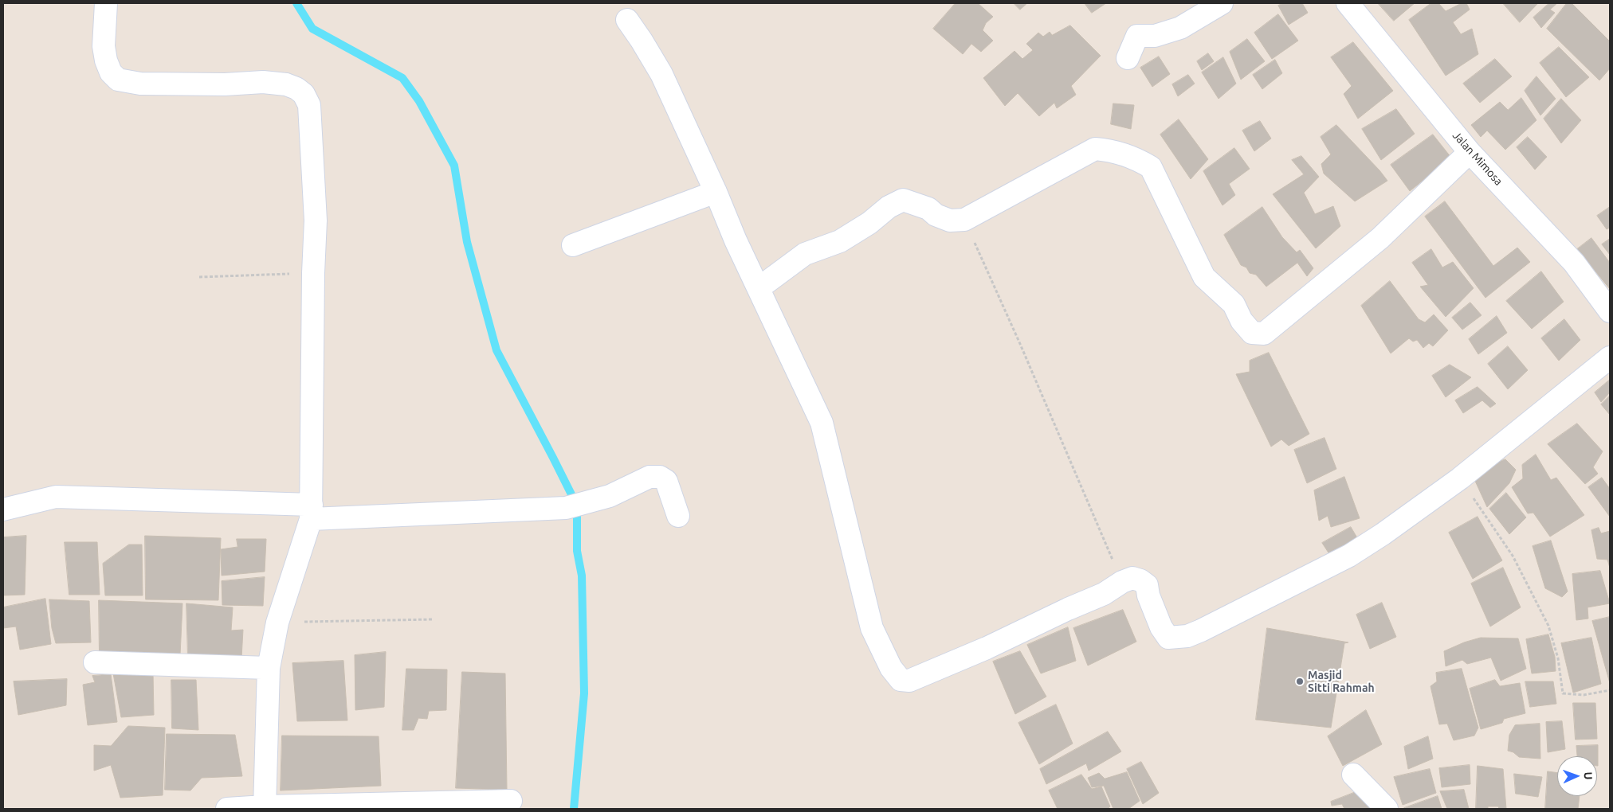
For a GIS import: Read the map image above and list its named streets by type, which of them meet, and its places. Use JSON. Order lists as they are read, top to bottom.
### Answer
{
  "streets": {
    "street": ["Jalan Mimosa"]
  },
  "places": ["Masjid Sitti Rahmah"],
  "north": "right"
}
